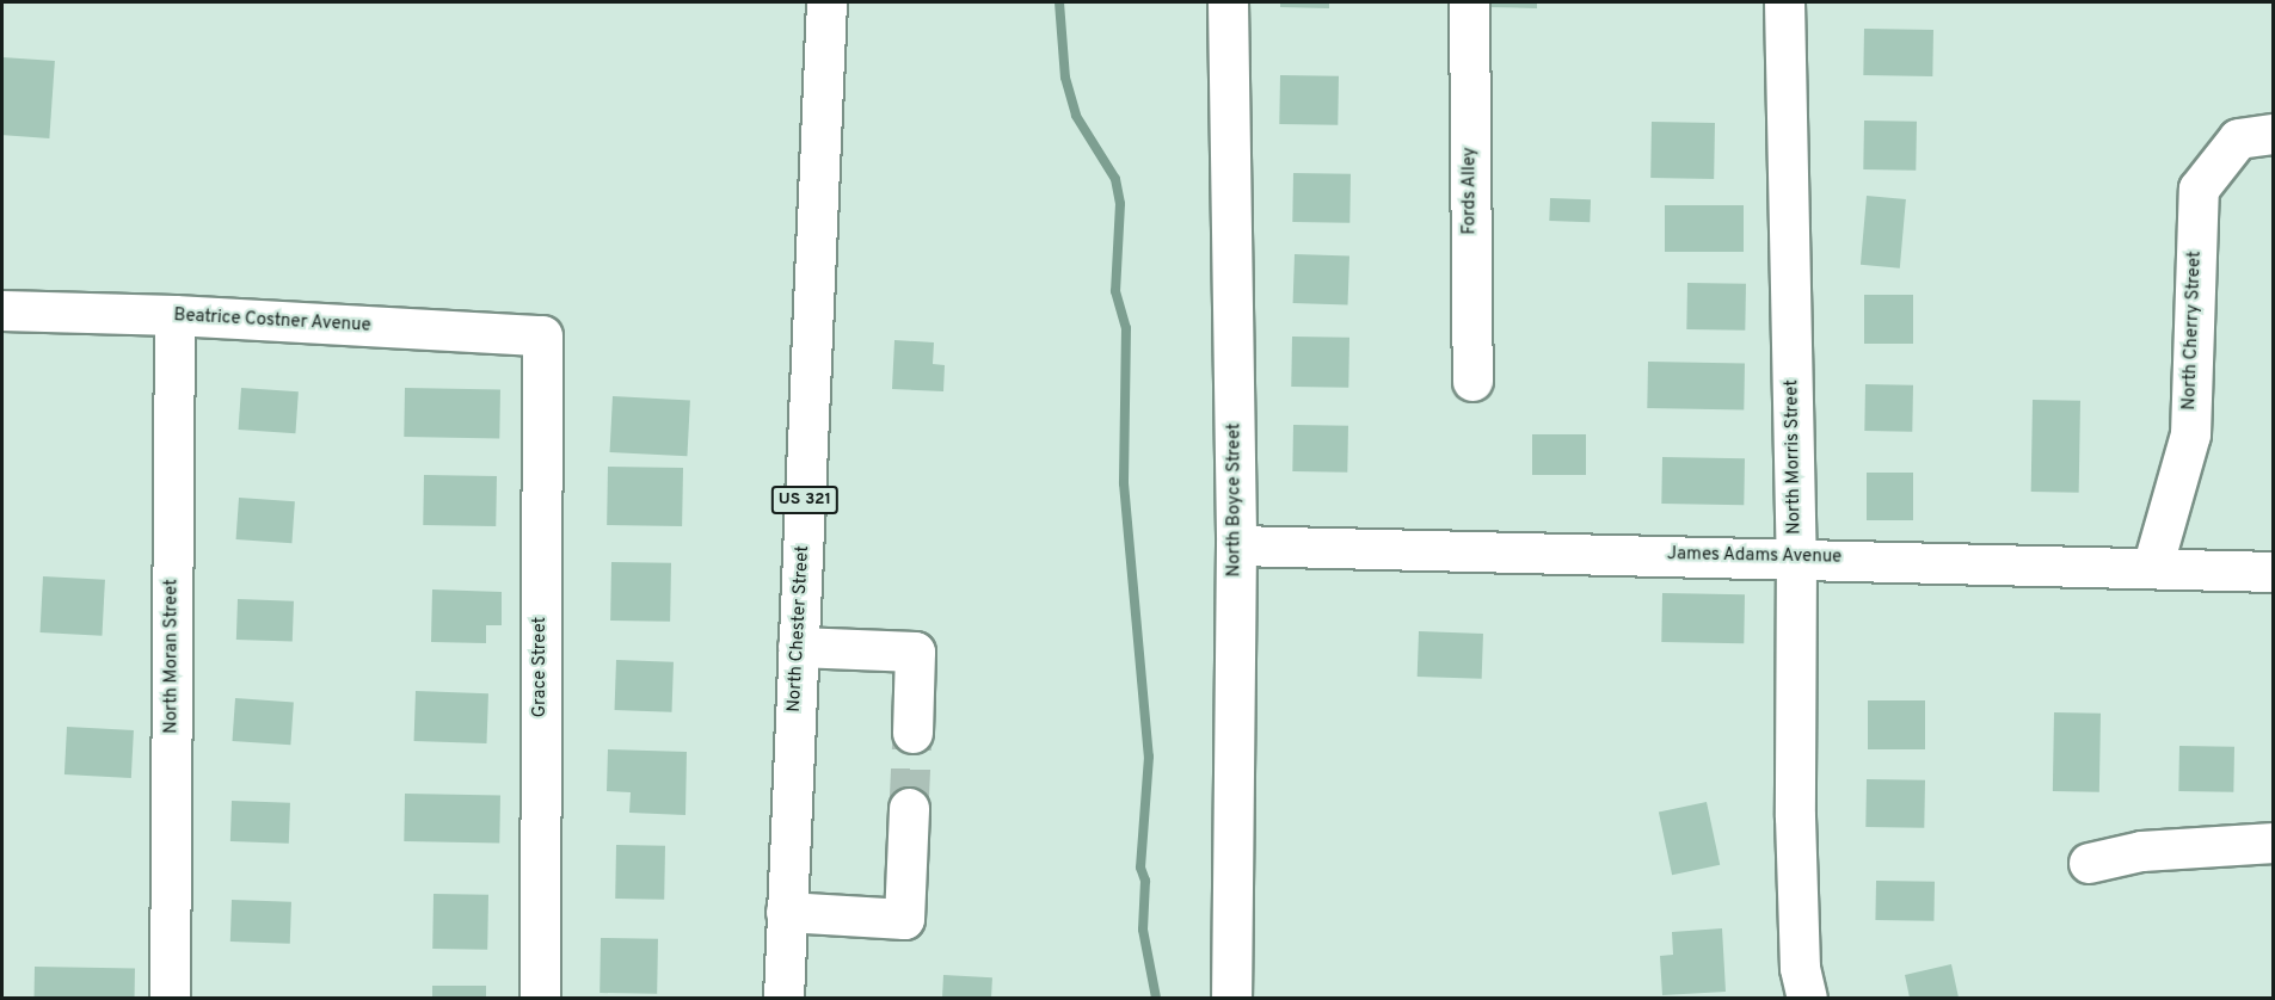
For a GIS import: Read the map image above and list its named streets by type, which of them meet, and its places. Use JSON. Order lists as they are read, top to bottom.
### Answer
{
  "streets": {
    "street": [
      "Fords Alley",
      "Beatrice Costner Avenue",
      "North Cherry Street",
      "North Morris Street",
      "US 321",
      "North Boyce Street",
      "James Adams Avenue",
      "North Chester Street",
      "North Moran Street",
      "Grace Street"
    ]
  },
  "crossings": [
    ["Beatrice Costner Avenue", "North Moran Street"],
    ["Beatrice Costner Avenue", "Grace Street"],
    ["North Cherry Street", "James Adams Avenue"],
    ["North Morris Street", "James Adams Avenue"],
    ["North Boyce Street", "James Adams Avenue"]
  ]
}
